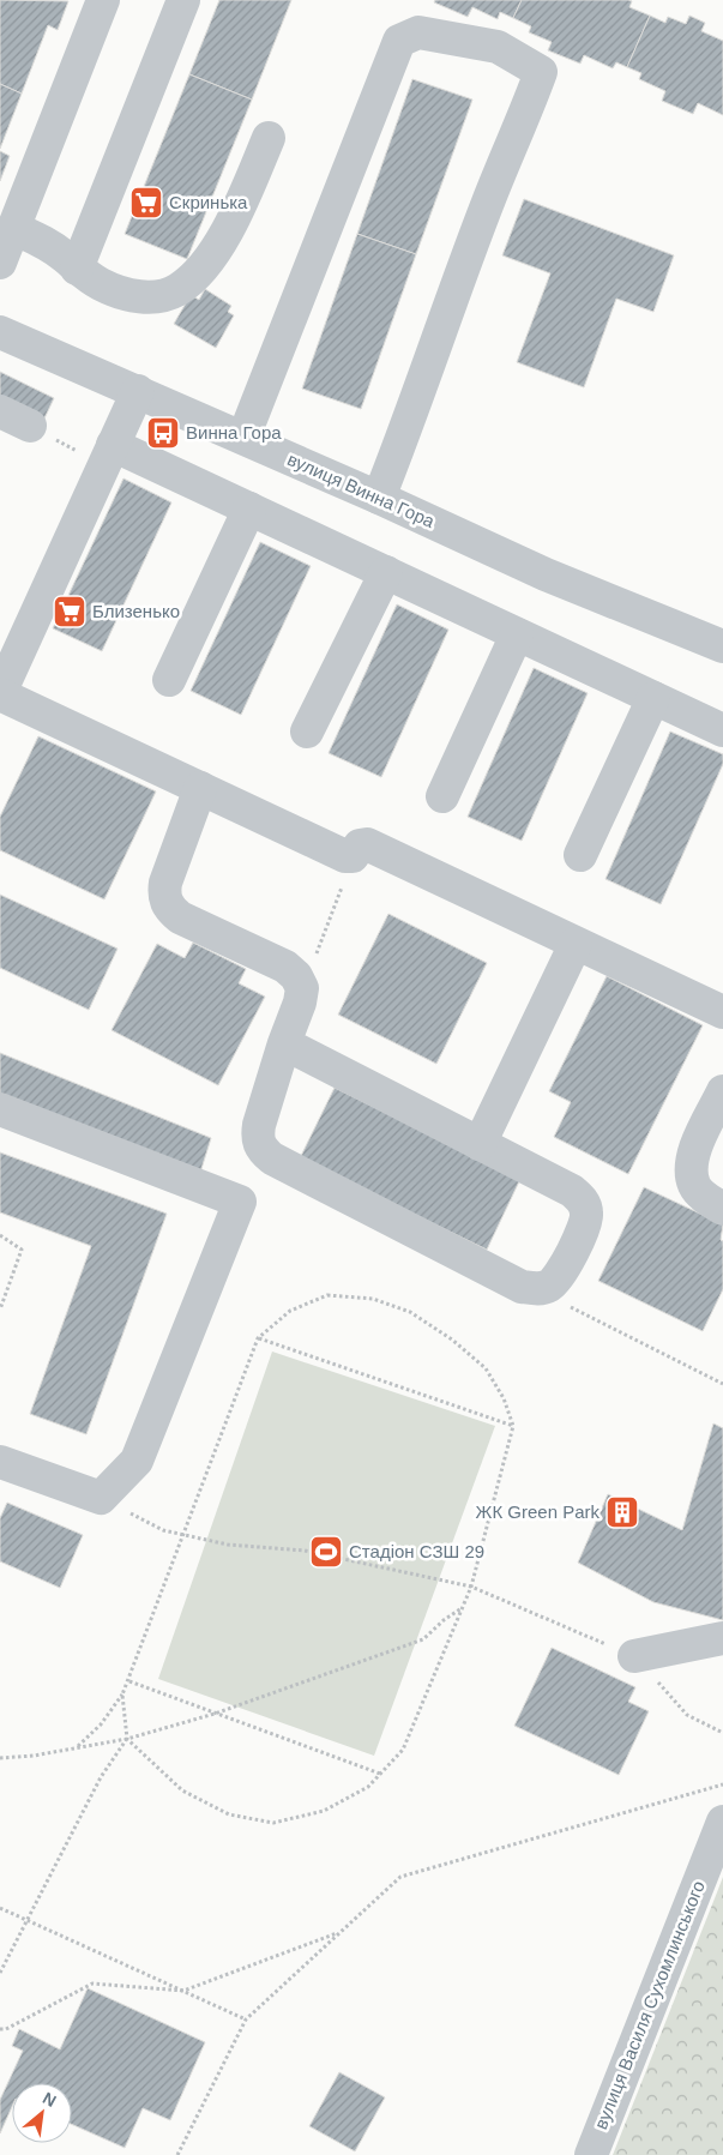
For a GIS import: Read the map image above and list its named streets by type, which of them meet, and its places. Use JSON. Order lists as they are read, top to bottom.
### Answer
{
  "streets": {
    "street": ["вулиця Винна Гора", "вулиця Василя Сухомлинського"]
  },
  "places": {
    "supermarket": ["Скринька", "Близенько"],
    "bus stop": ["Винна Гора"],
    "building": ["ЖК Green Park"],
    "sports": ["Стадіон СЗШ 29"]
  },
  "north": "top right"
}
